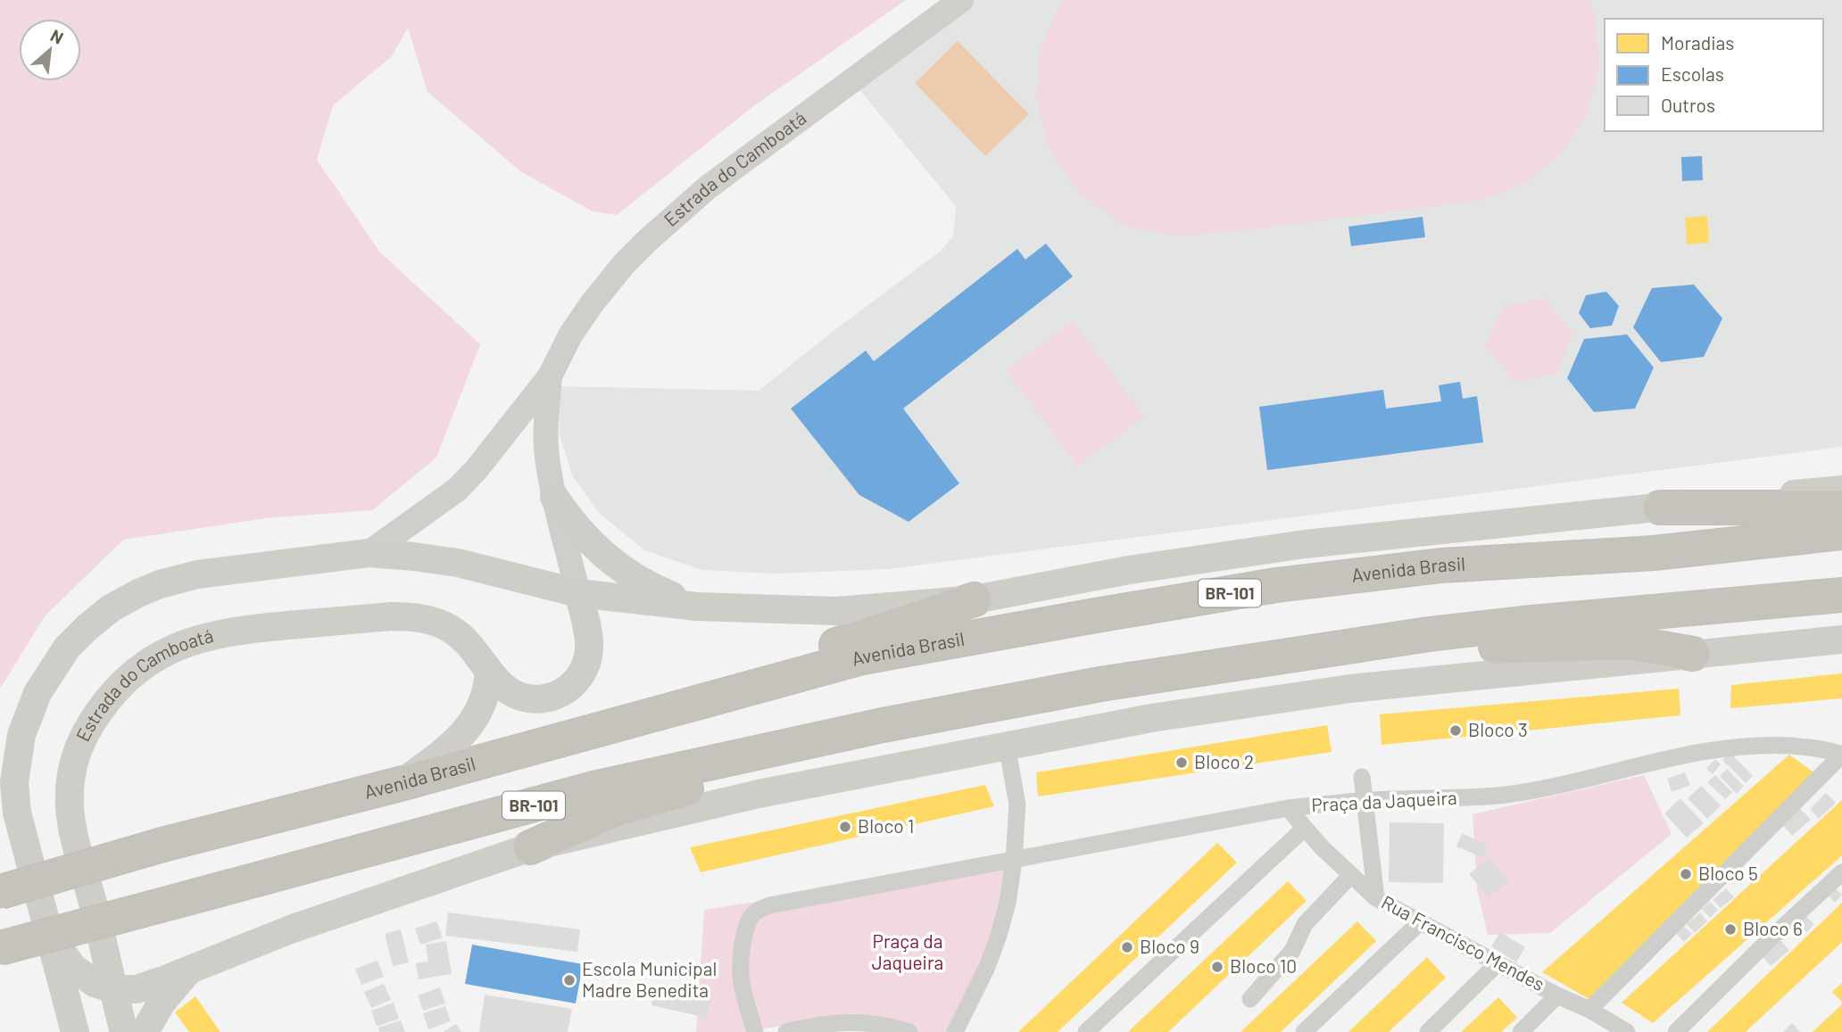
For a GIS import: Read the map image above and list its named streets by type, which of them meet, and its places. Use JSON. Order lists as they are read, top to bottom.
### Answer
{
  "streets": {
    "highway": ["Avenida Brasil", "BR-101"],
    "main road": ["Estrada do Camboatá"],
    "street": ["Praça da Jaqueira", "Rua Francisco Mendes"]
  },
  "crossings": [
    ["Estrada do Camboatá", "Avenida Brasil"],
    ["Praça da Jaqueira", "Rua Francisco Mendes"]
  ],
  "parks": ["Praça da Jaqueira"],
  "places": [
    "Bloco 3",
    "Bloco 2",
    "Bloco 1",
    "Bloco 5",
    "Bloco 6",
    "Bloco 9",
    "Bloco 10",
    "Escola Municipal Madre Benedita"
  ],
  "legend": ["Moradias", "Escolas", "Outros"],
  "north": "top right"
}
